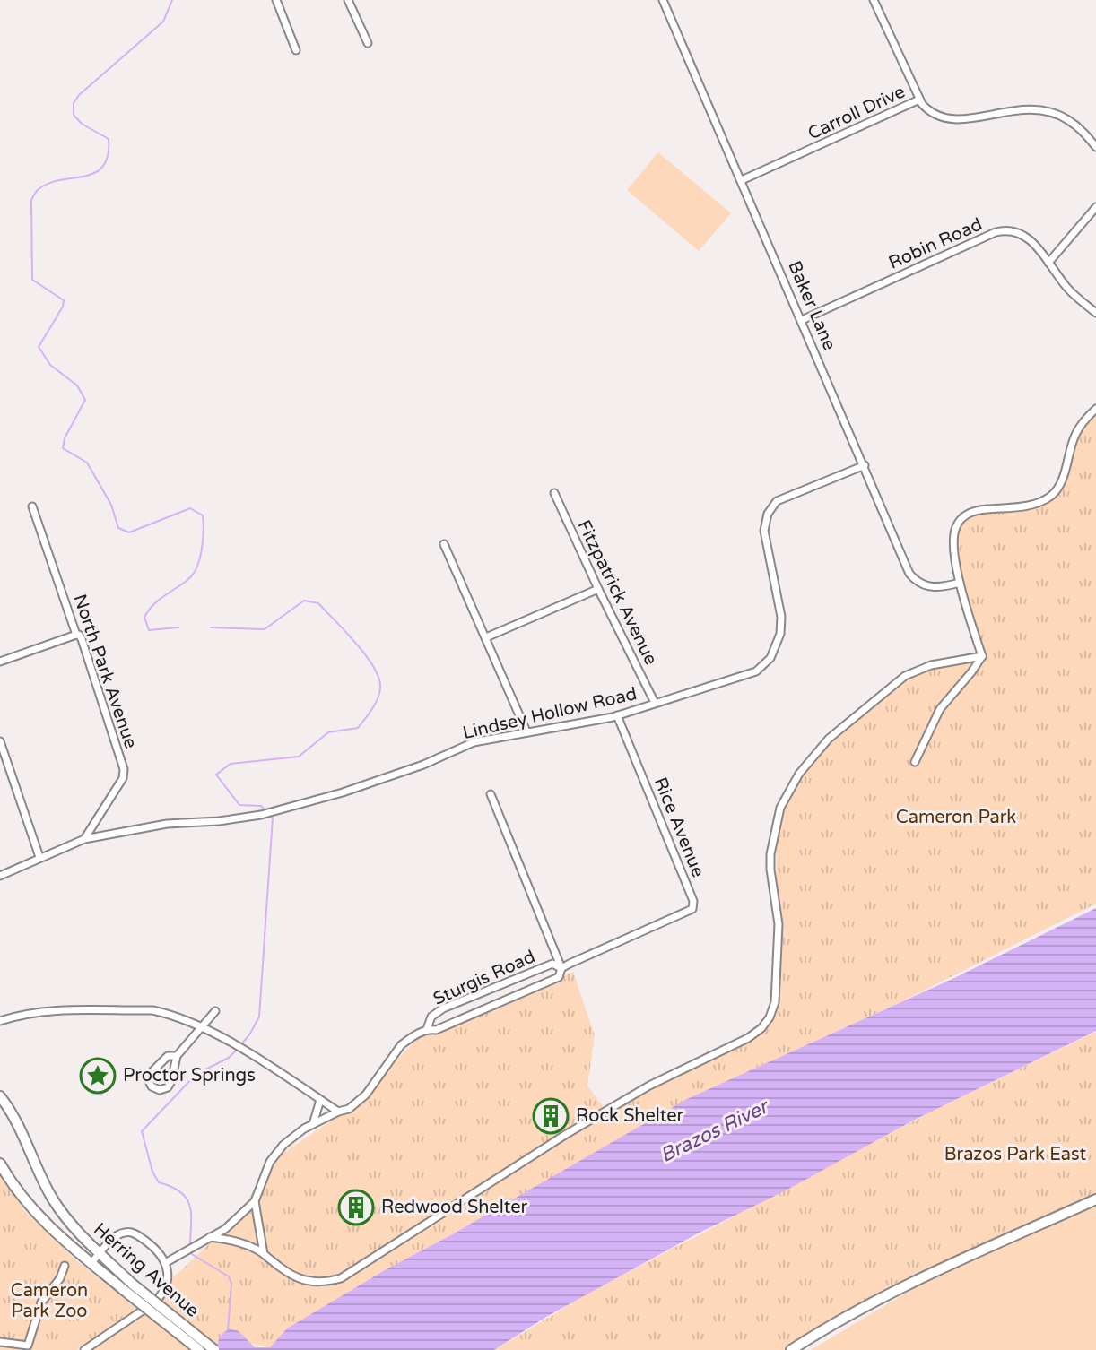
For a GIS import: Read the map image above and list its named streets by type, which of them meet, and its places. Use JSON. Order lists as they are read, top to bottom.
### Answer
{
  "streets": {
    "main road": ["Herring Avenue"],
    "street": [
      "Carroll Drive",
      "Robin Road",
      "Baker Lane",
      "Fitzpatrick Avenue",
      "North Park Avenue",
      "Lindsey Hollow Road",
      "Rice Avenue",
      "Sturgis Road"
    ]
  },
  "crossings": [
    ["Carroll Drive", "Baker Lane"],
    ["Robin Road", "Baker Lane"],
    ["Baker Lane", "Lindsey Hollow Road"],
    ["Fitzpatrick Avenue", "Lindsey Hollow Road"],
    ["North Park Avenue", "Lindsey Hollow Road"],
    ["Lindsey Hollow Road", "Rice Avenue"],
    ["Rice Avenue", "Sturgis Road"]
  ],
  "water": ["Brazos River"],
  "parks": ["Cameron Park", "Brazos Park East", "Cameron Park Zoo"],
  "places": {
    "place": ["Proctor Springs"],
    "building": ["Rock Shelter", "Redwood Shelter"]
  }
}
